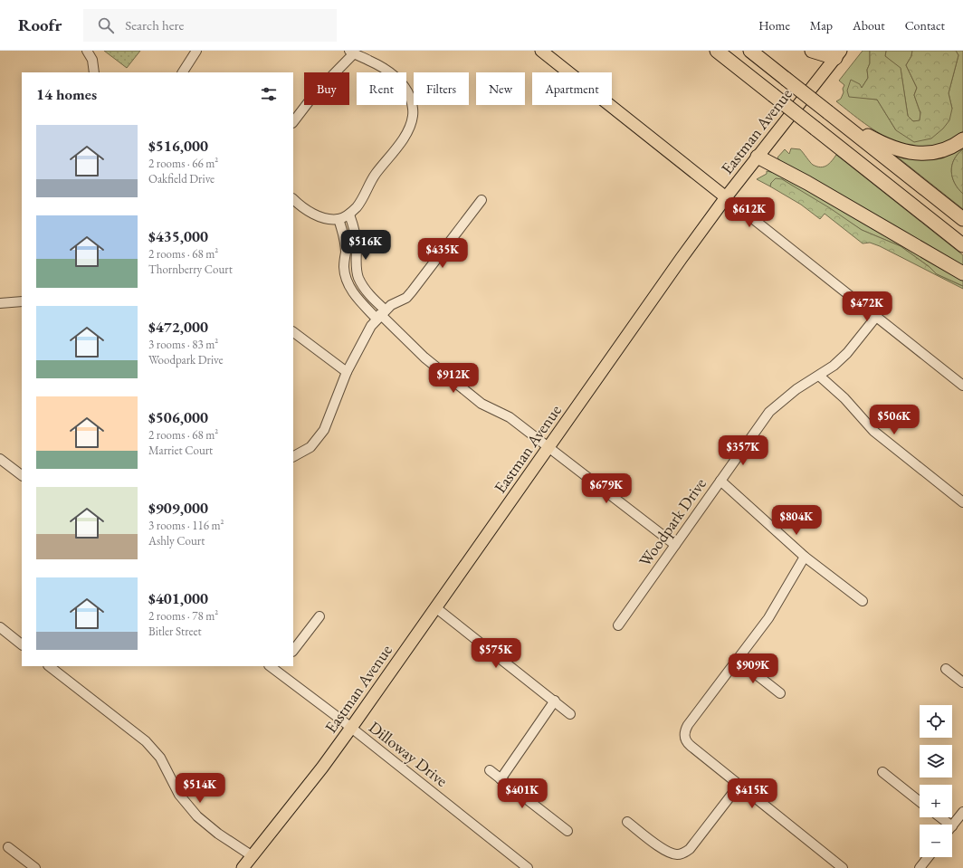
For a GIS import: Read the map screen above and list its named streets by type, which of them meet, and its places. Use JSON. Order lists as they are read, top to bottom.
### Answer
{
  "streets": {
    "main road": ["Eastman Avenue"],
    "street": ["Woodpark Drive", "Dilloway Drive"]
  },
  "crossings": [
    ["Eastman Avenue", "Dilloway Drive"]
  ],
  "page": {
    "header": "Roofr",
    "search": "Search here",
    "nav": [
      "Home",
      "Map",
      "About",
      "Contact"
    ],
    "chip": [
      "Buy",
      "Rent",
      "Filters",
      "New",
      "Apartment"
    ],
    "heading": "14 homes",
    "list": [
      {
        "name": "$516,000",
        "note": "2 rooms · 66 m² · Oakfield Drive"
      },
      {
        "name": "$435,000",
        "note": "2 rooms · 68 m² · Thornberry Court"
      },
      {
        "name": "$472,000",
        "note": "3 rooms · 83 m² · Woodpark Drive"
      },
      {
        "name": "$506,000",
        "note": "2 rooms · 68 m² · Marriet Court"
      },
      {
        "name": "$909,000",
        "note": "3 rooms · 116 m² · Ashly Court"
      },
      {
        "name": "$401,000",
        "note": "2 rooms · 78 m² · Bitler Street"
      }
    ],
    "price": [
      "$612K",
      "$516K",
      "$435K",
      "$472K",
      "$912K",
      "$506K",
      "$357K",
      "$679K",
      "$804K",
      "$575K",
      "$909K",
      "$514K",
      "$401K",
      "$415K"
    ],
    "map_buttons": ["+", "−"]
  }
}
